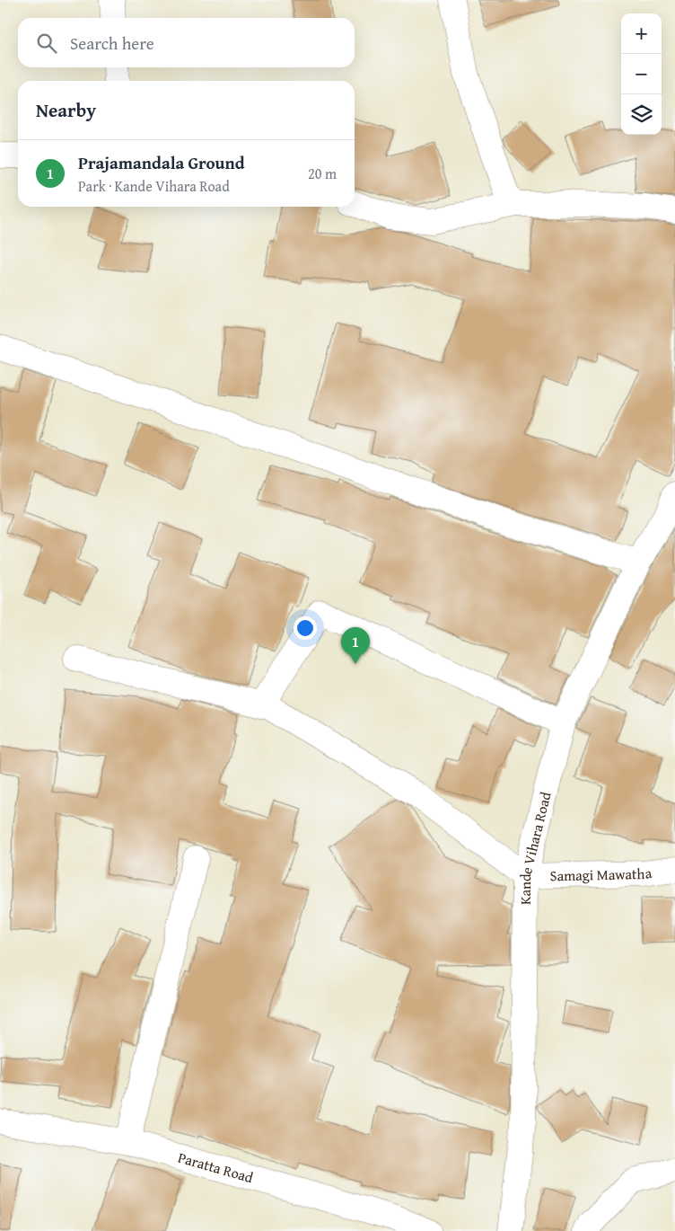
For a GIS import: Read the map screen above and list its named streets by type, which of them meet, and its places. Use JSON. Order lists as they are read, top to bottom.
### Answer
{
  "streets": {
    "street": ["Kande Vihara Road", "Samagi Mawatha", "Paratta Road"]
  },
  "crossings": [
    ["Kande Vihara Road", "Samagi Mawatha"]
  ],
  "page": {
    "map_buttons": ["+", "−"],
    "search": "Search here",
    "heading": "Nearby",
    "list": [
      {
        "mark": "1",
        "name": "Prajamandala Ground",
        "note": "Park · Kande Vihara Road",
        "value": "20 m"
      }
    ],
    "pins": "1"
  }
}
